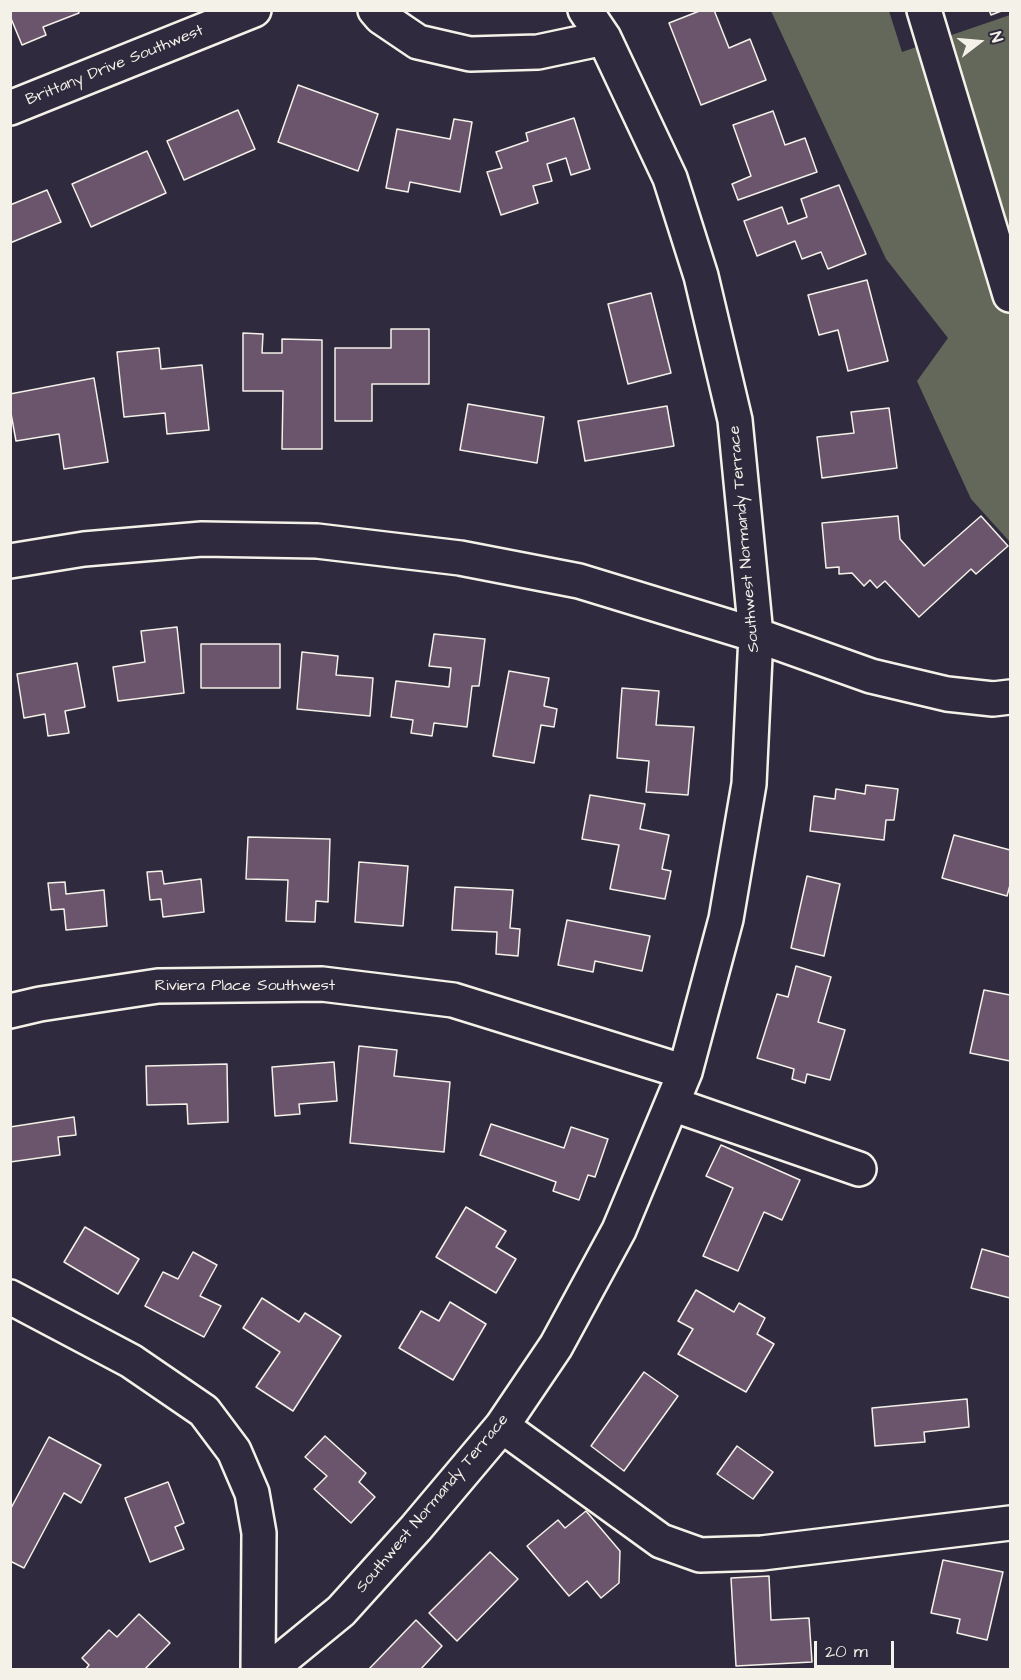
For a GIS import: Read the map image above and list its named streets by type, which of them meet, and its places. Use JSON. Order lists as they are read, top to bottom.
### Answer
{
  "streets": {
    "street": ["Brittany Drive Southwest", "Southwest Normandy Terrace", "Riviera Place Southwest"]
  },
  "crossings": [
    ["Southwest Normandy Terrace", "Riviera Place Southwest"]
  ],
  "scale_bar": "20 m",
  "north": "right"
}
